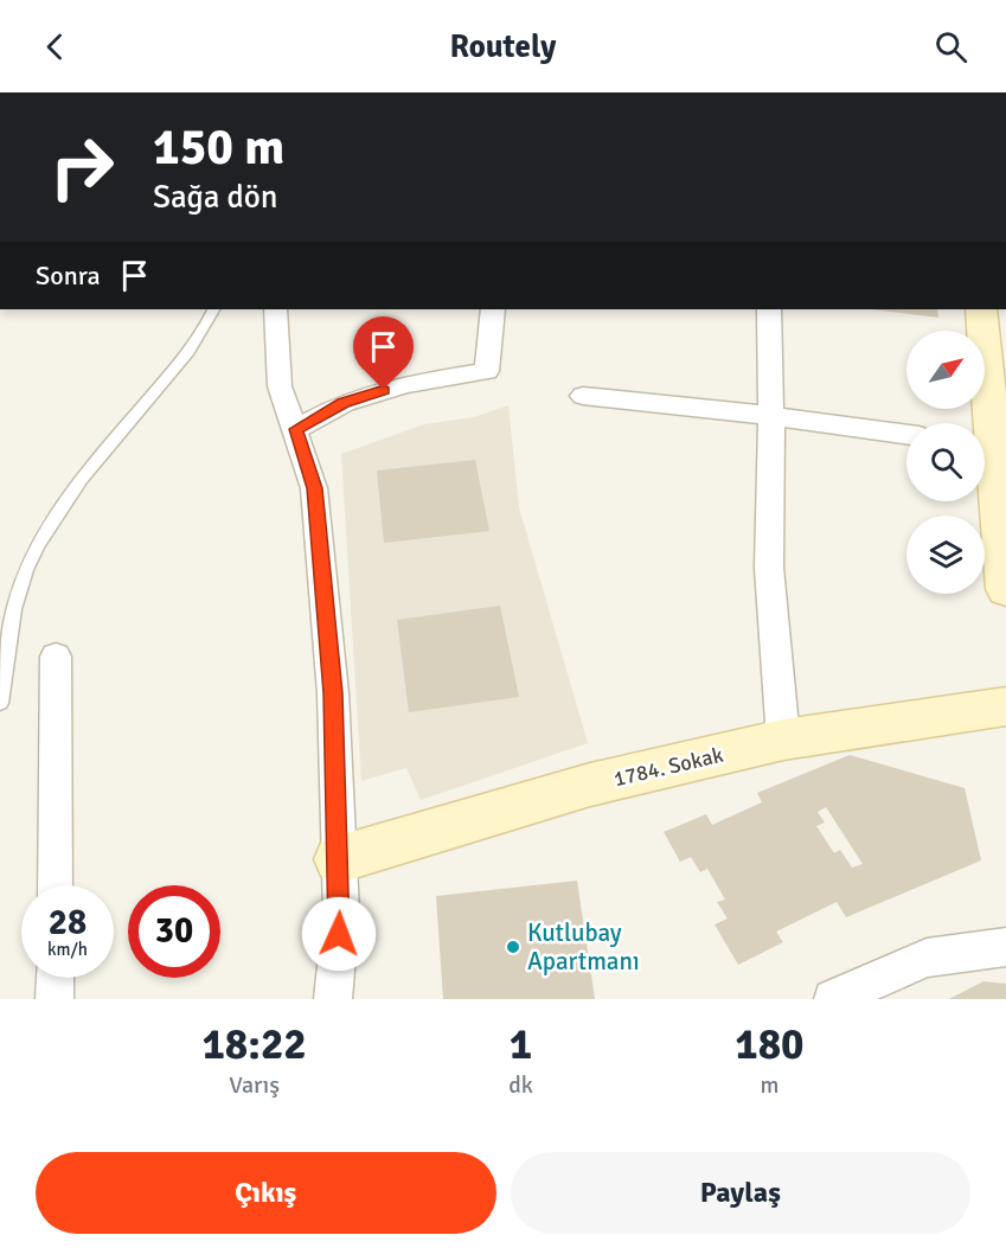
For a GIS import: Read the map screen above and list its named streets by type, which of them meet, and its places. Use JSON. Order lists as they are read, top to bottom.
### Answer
{
  "streets": {
    "street": ["1784. Sokak"]
  },
  "places": ["Kutlubay Apartmanı"],
  "north": "top right",
  "page": {
    "header": "Routely",
    "turn": ["150 m", "Sağa dön"],
    "then": "Sonra",
    "speed": "28 km/h",
    "limit": "30",
    "eta": [
      "18:22",
      "Varış",
      "1",
      "dk",
      "180",
      "m"
    ],
    "buttons": ["Çıkış", "Paylaş"]
  }
}
